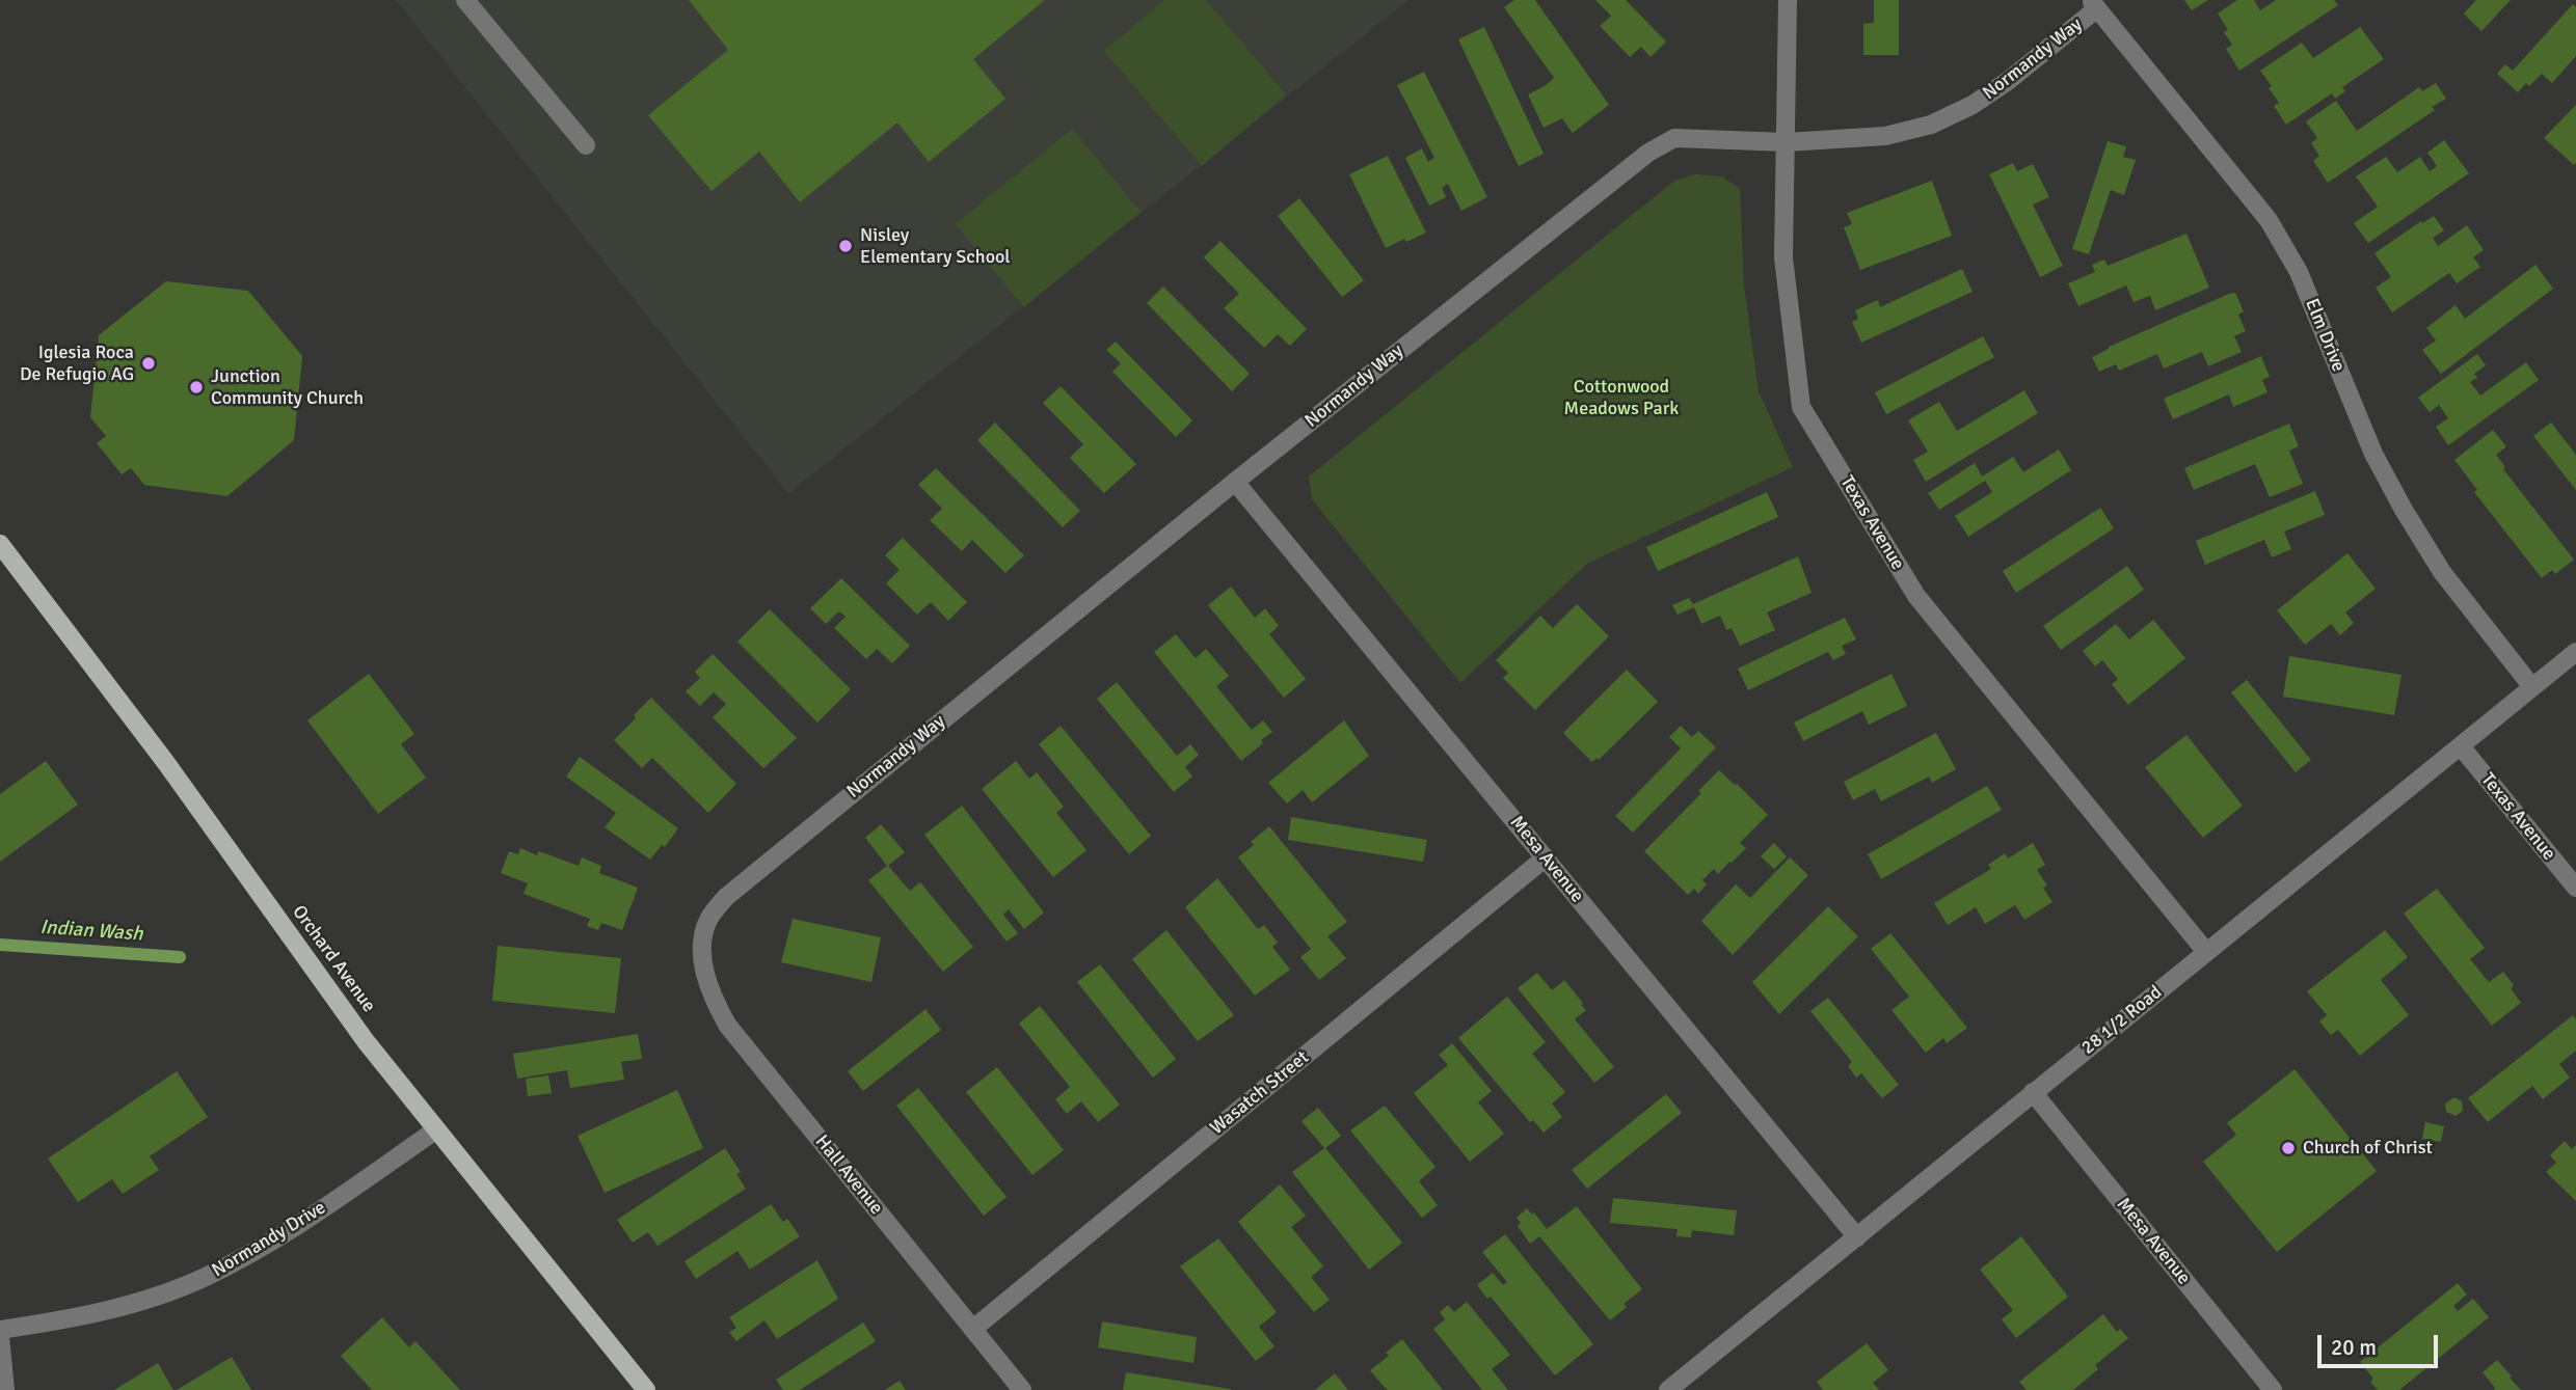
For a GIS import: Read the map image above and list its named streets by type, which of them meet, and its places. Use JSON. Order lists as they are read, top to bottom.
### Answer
{
  "streets": {
    "main road": ["Orchard Avenue"],
    "street": [
      "Normandy Way",
      "Elm Drive",
      "Texas Avenue",
      "Mesa Avenue",
      "28 1/2 Road",
      "Wasatch Street",
      "Hall Avenue",
      "Normandy Drive"
    ]
  },
  "crossings": [
    ["Normandy Way", "Elm Drive"],
    ["Normandy Way", "Texas Avenue"],
    ["Normandy Way", "Mesa Avenue"],
    ["Normandy Way", "Hall Avenue"],
    ["Elm Drive", "28 1/2 Road"],
    ["Texas Avenue", "28 1/2 Road"],
    ["Mesa Avenue", "28 1/2 Road"],
    ["Mesa Avenue", "Wasatch Street"],
    ["Orchard Avenue", "Normandy Drive"],
    ["Wasatch Street", "Hall Avenue"]
  ],
  "water": ["Indian Wash"],
  "parks": ["Cottonwood Meadows Park"],
  "places": [
    "Nisley Elementary School",
    "Iglesia Roca De Refugio AG",
    "Junction Community Church",
    "Church of Christ"
  ],
  "scale_bar": "20 m"
}
